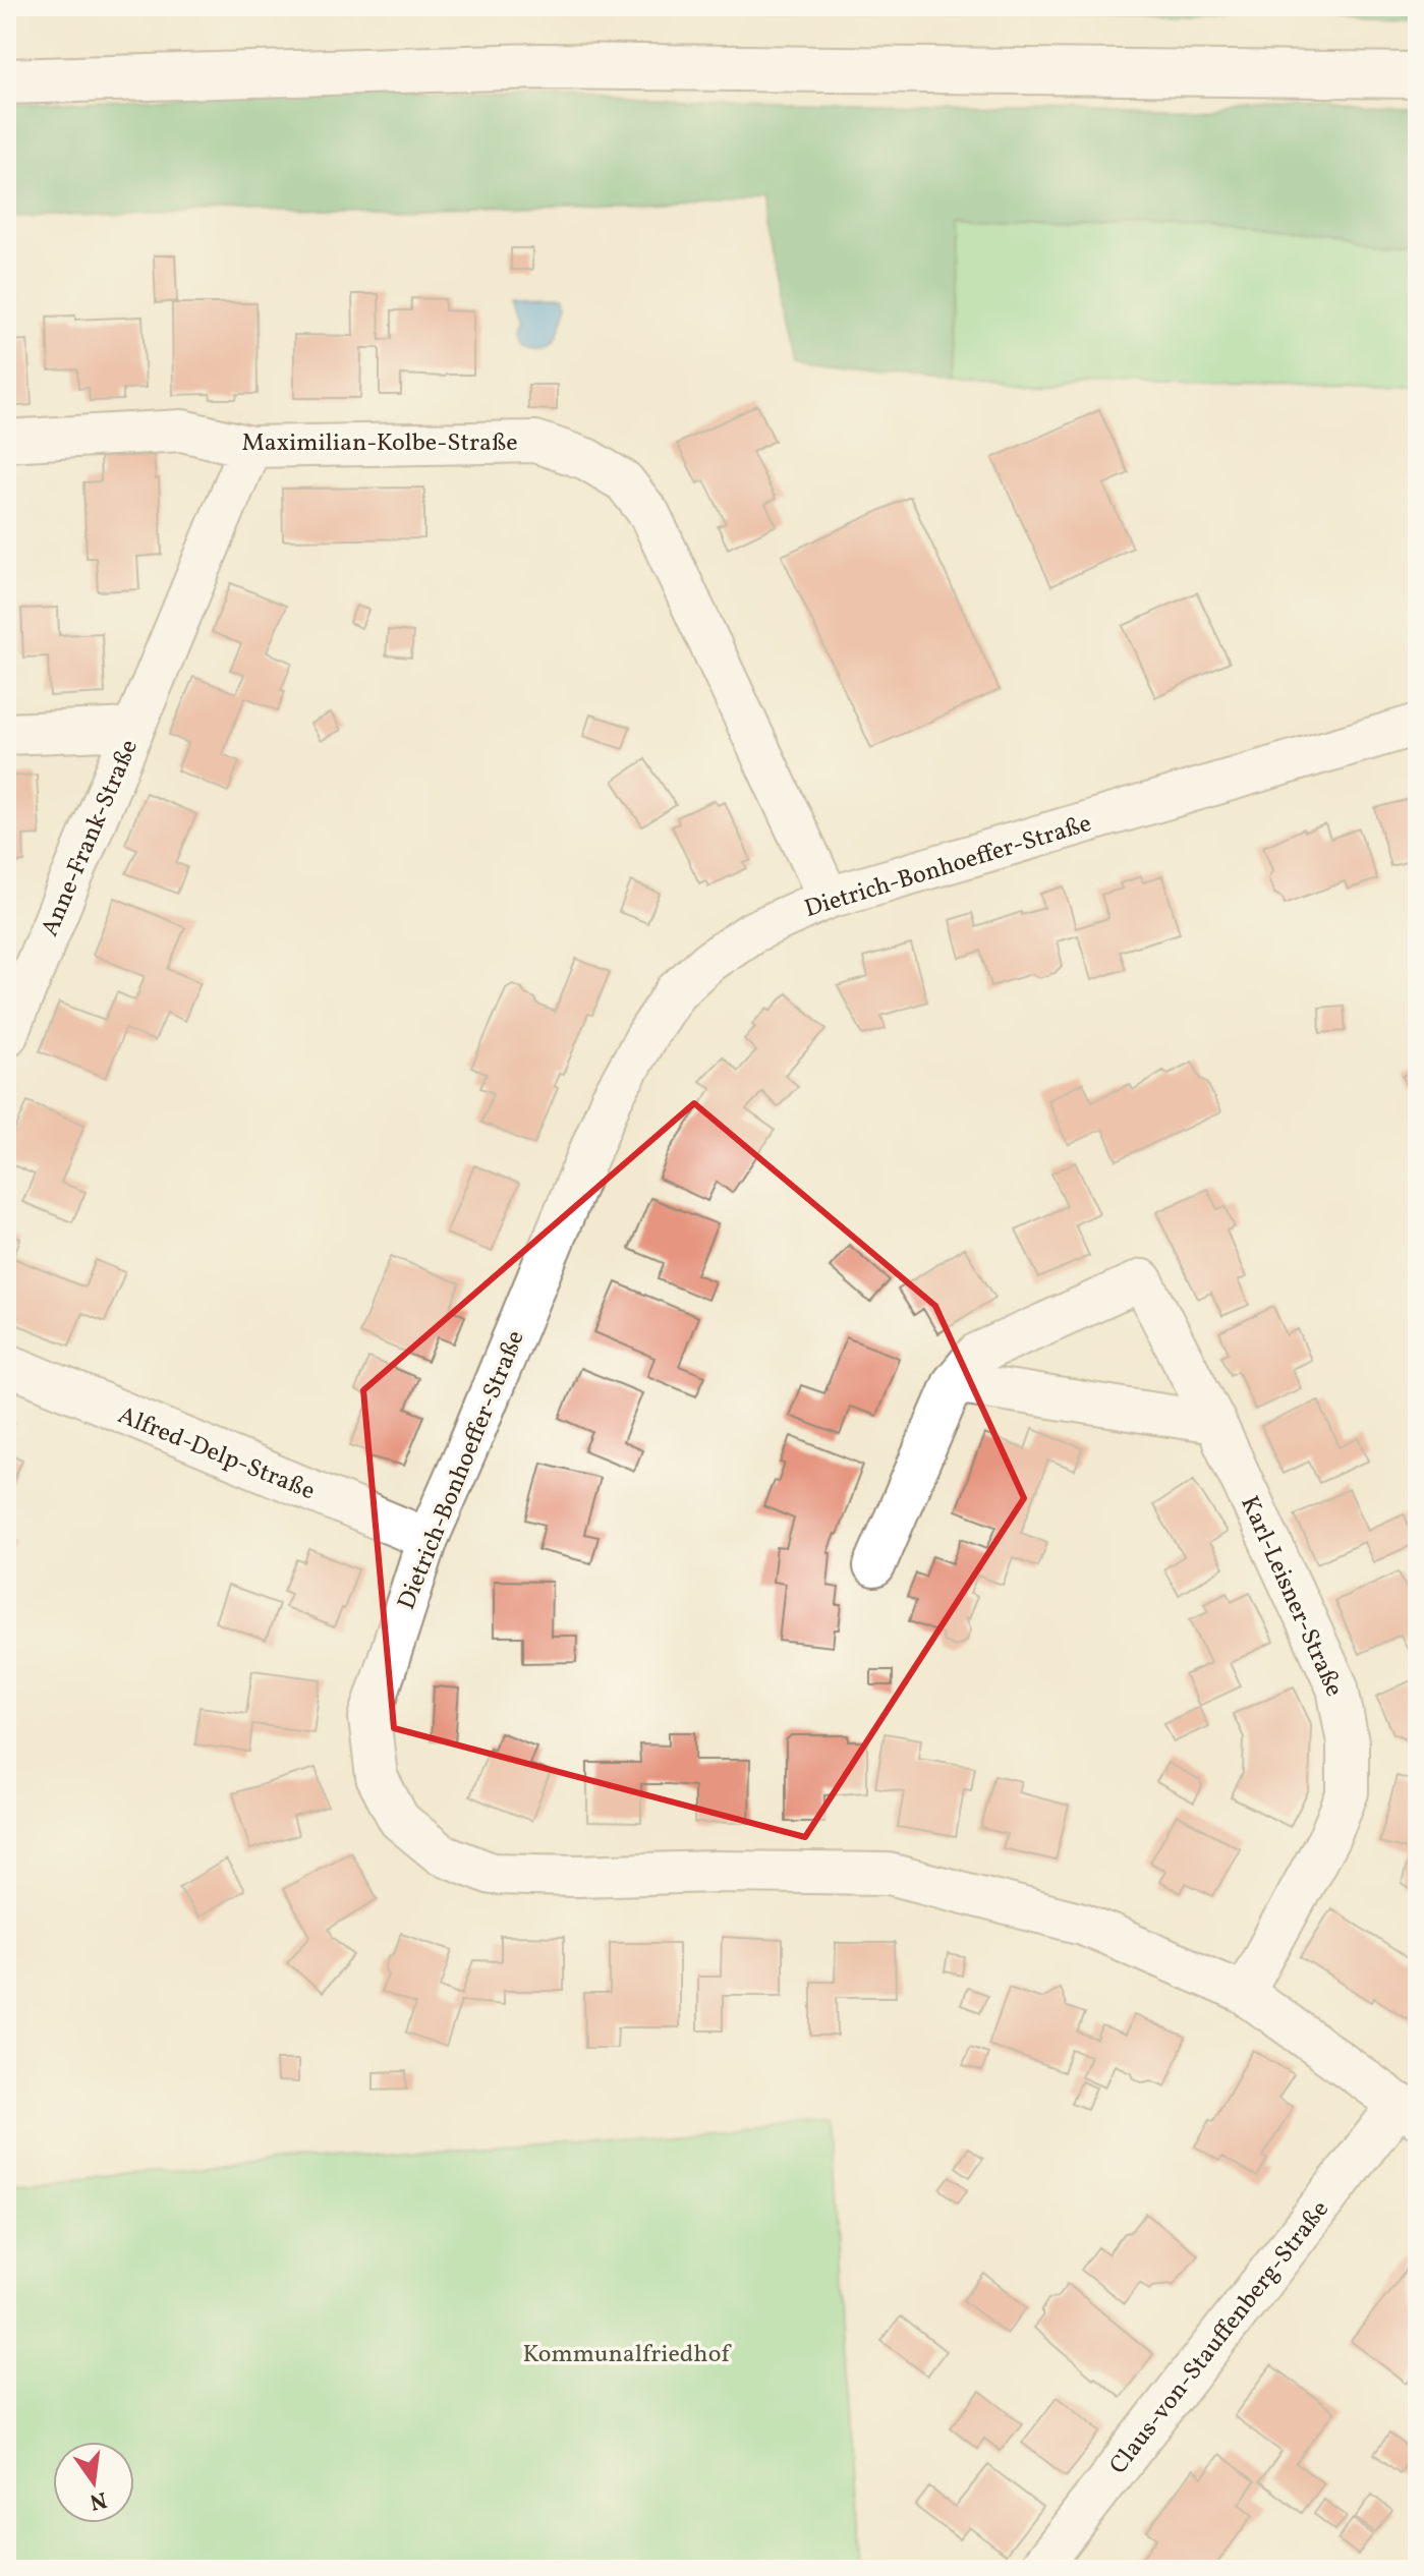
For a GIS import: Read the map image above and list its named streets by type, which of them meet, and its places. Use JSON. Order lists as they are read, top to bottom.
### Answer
{
  "streets": {
    "street": [
      "Maximilian-Kolbe-Straße",
      "Anne-Frank-Straße",
      "Dietrich-Bonhoeffer-Straße",
      "Alfred-Delp-Straße",
      "Karl-Leisner-Straße",
      "Claus-von-Stauffenberg-Straße"
    ]
  },
  "crossings": [
    ["Maximilian-Kolbe-Straße", "Anne-Frank-Straße"],
    ["Maximilian-Kolbe-Straße", "Dietrich-Bonhoeffer-Straße"],
    ["Dietrich-Bonhoeffer-Straße", "Alfred-Delp-Straße"],
    ["Dietrich-Bonhoeffer-Straße", "Karl-Leisner-Straße"],
    ["Dietrich-Bonhoeffer-Straße", "Claus-von-Stauffenberg-Straße"]
  ],
  "parks": ["Kommunalfriedhof"],
  "north": "bottom"
}
